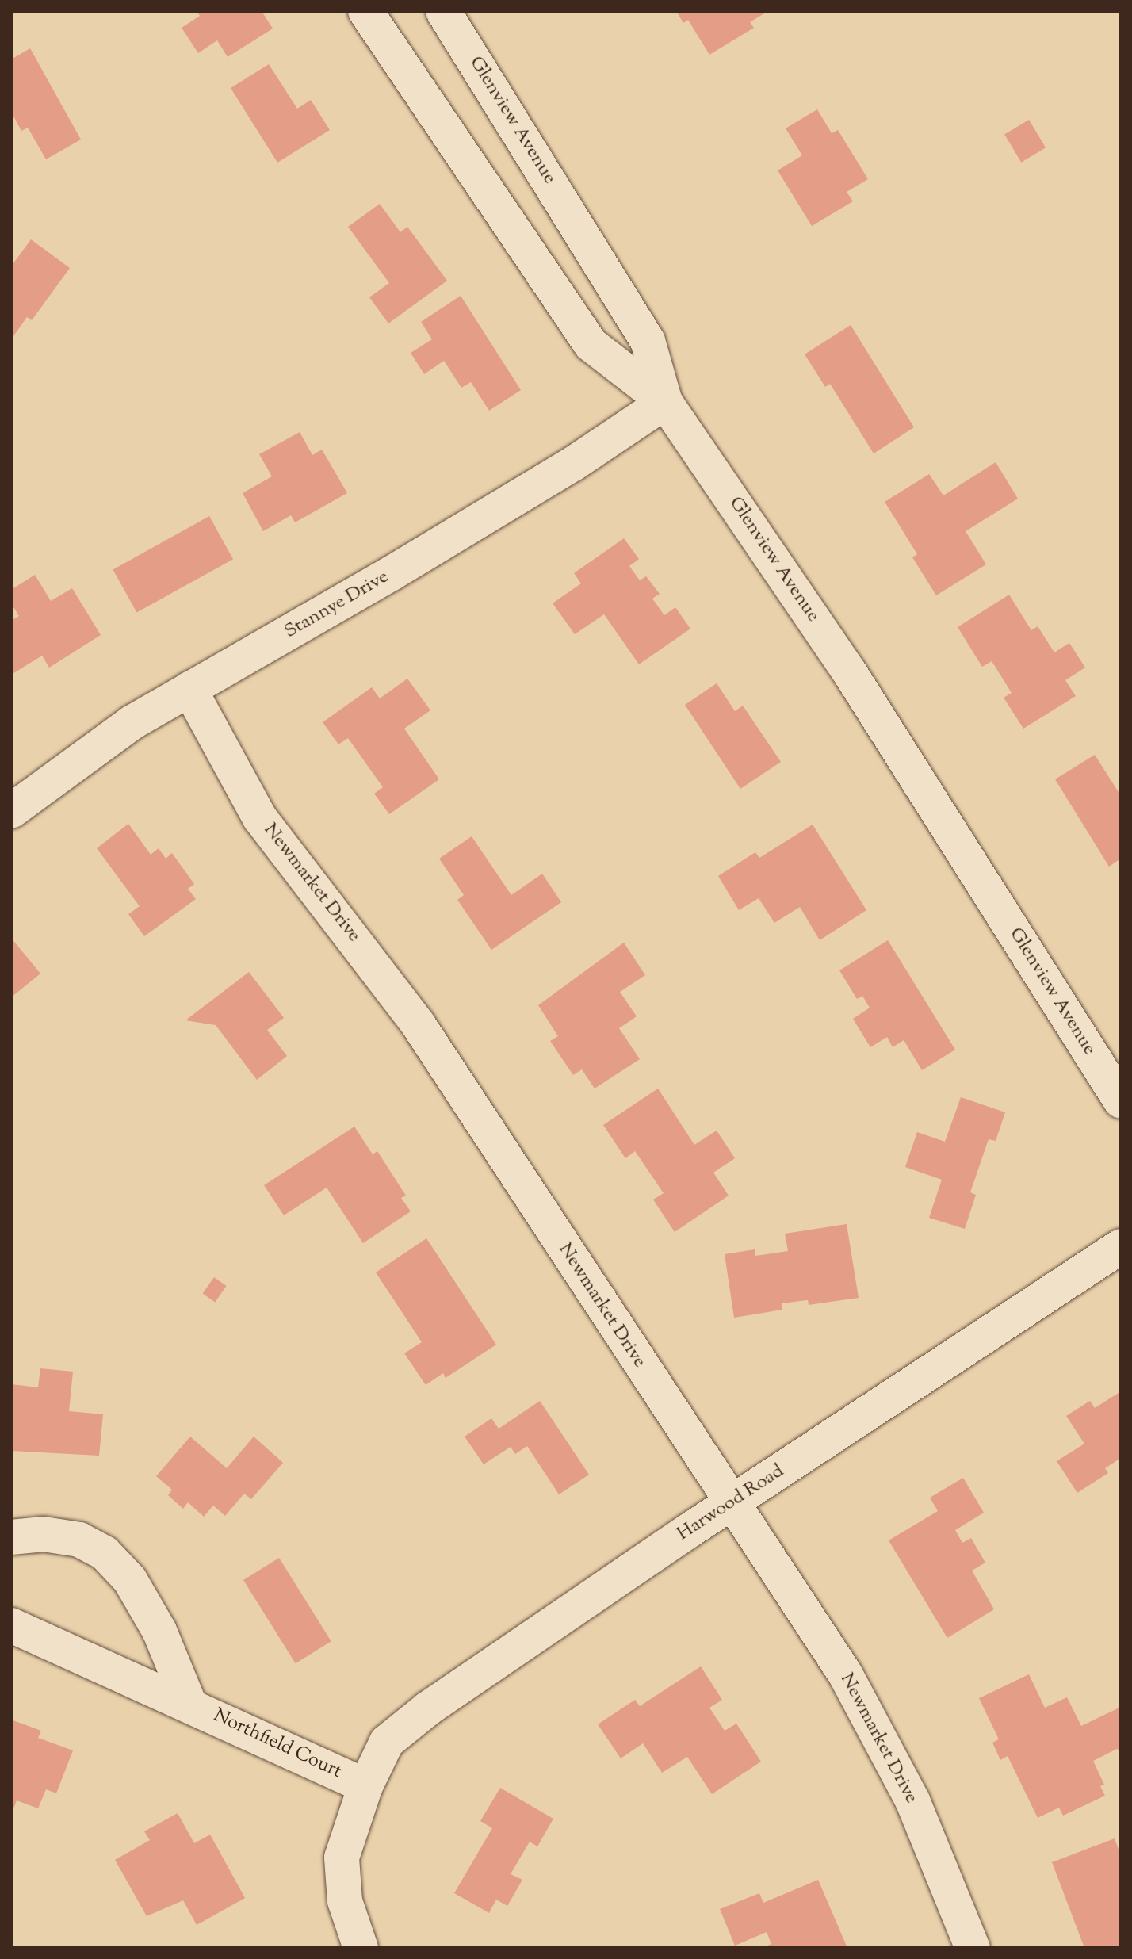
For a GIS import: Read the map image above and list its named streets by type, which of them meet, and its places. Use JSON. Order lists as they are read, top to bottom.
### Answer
{
  "streets": {
    "street": [
      "Glenview Avenue",
      "Stannye Drive",
      "Newmarket Drive",
      "Harwood Road",
      "Northfield Court"
    ]
  },
  "crossings": [
    ["Glenview Avenue", "Stannye Drive"],
    ["Stannye Drive", "Newmarket Drive"],
    ["Newmarket Drive", "Harwood Road"],
    ["Harwood Road", "Northfield Court"]
  ]
}
